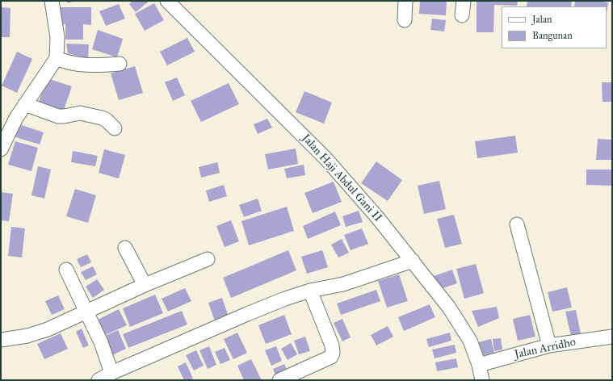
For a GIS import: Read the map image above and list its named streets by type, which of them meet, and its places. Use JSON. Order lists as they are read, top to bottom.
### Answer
{
  "streets": {
    "street": ["Jalan Haji Abdul Gani II", "Jalan Arridho"]
  },
  "crossings": [
    ["Jalan Haji Abdul Gani II", "Jalan Arridho"]
  ],
  "legend": ["Jalan", "Bangunan"]
}
